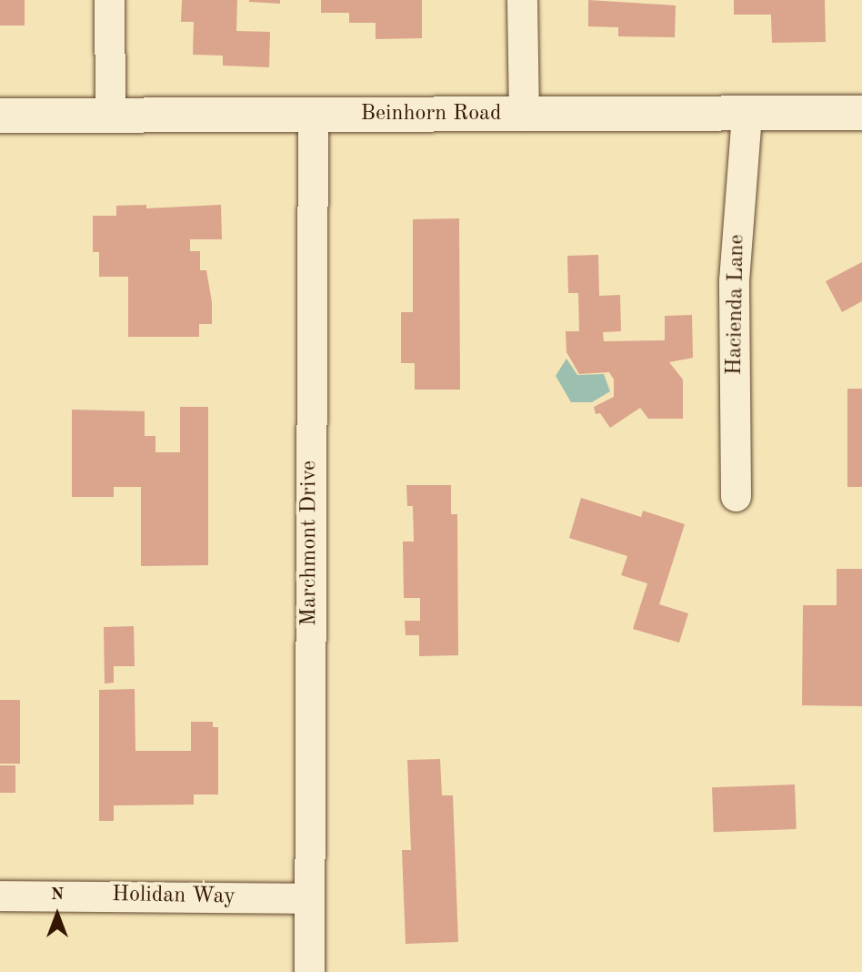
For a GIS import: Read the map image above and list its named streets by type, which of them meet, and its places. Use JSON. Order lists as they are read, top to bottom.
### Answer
{
  "streets": {
    "street": [
      "Beinhorn Road",
      "Hacienda Lane",
      "Marchmont Drive",
      "Holidan Way"
    ]
  },
  "crossings": [
    ["Beinhorn Road", "Hacienda Lane"],
    ["Beinhorn Road", "Marchmont Drive"],
    ["Marchmont Drive", "Holidan Way"]
  ],
  "north": "top"
}
